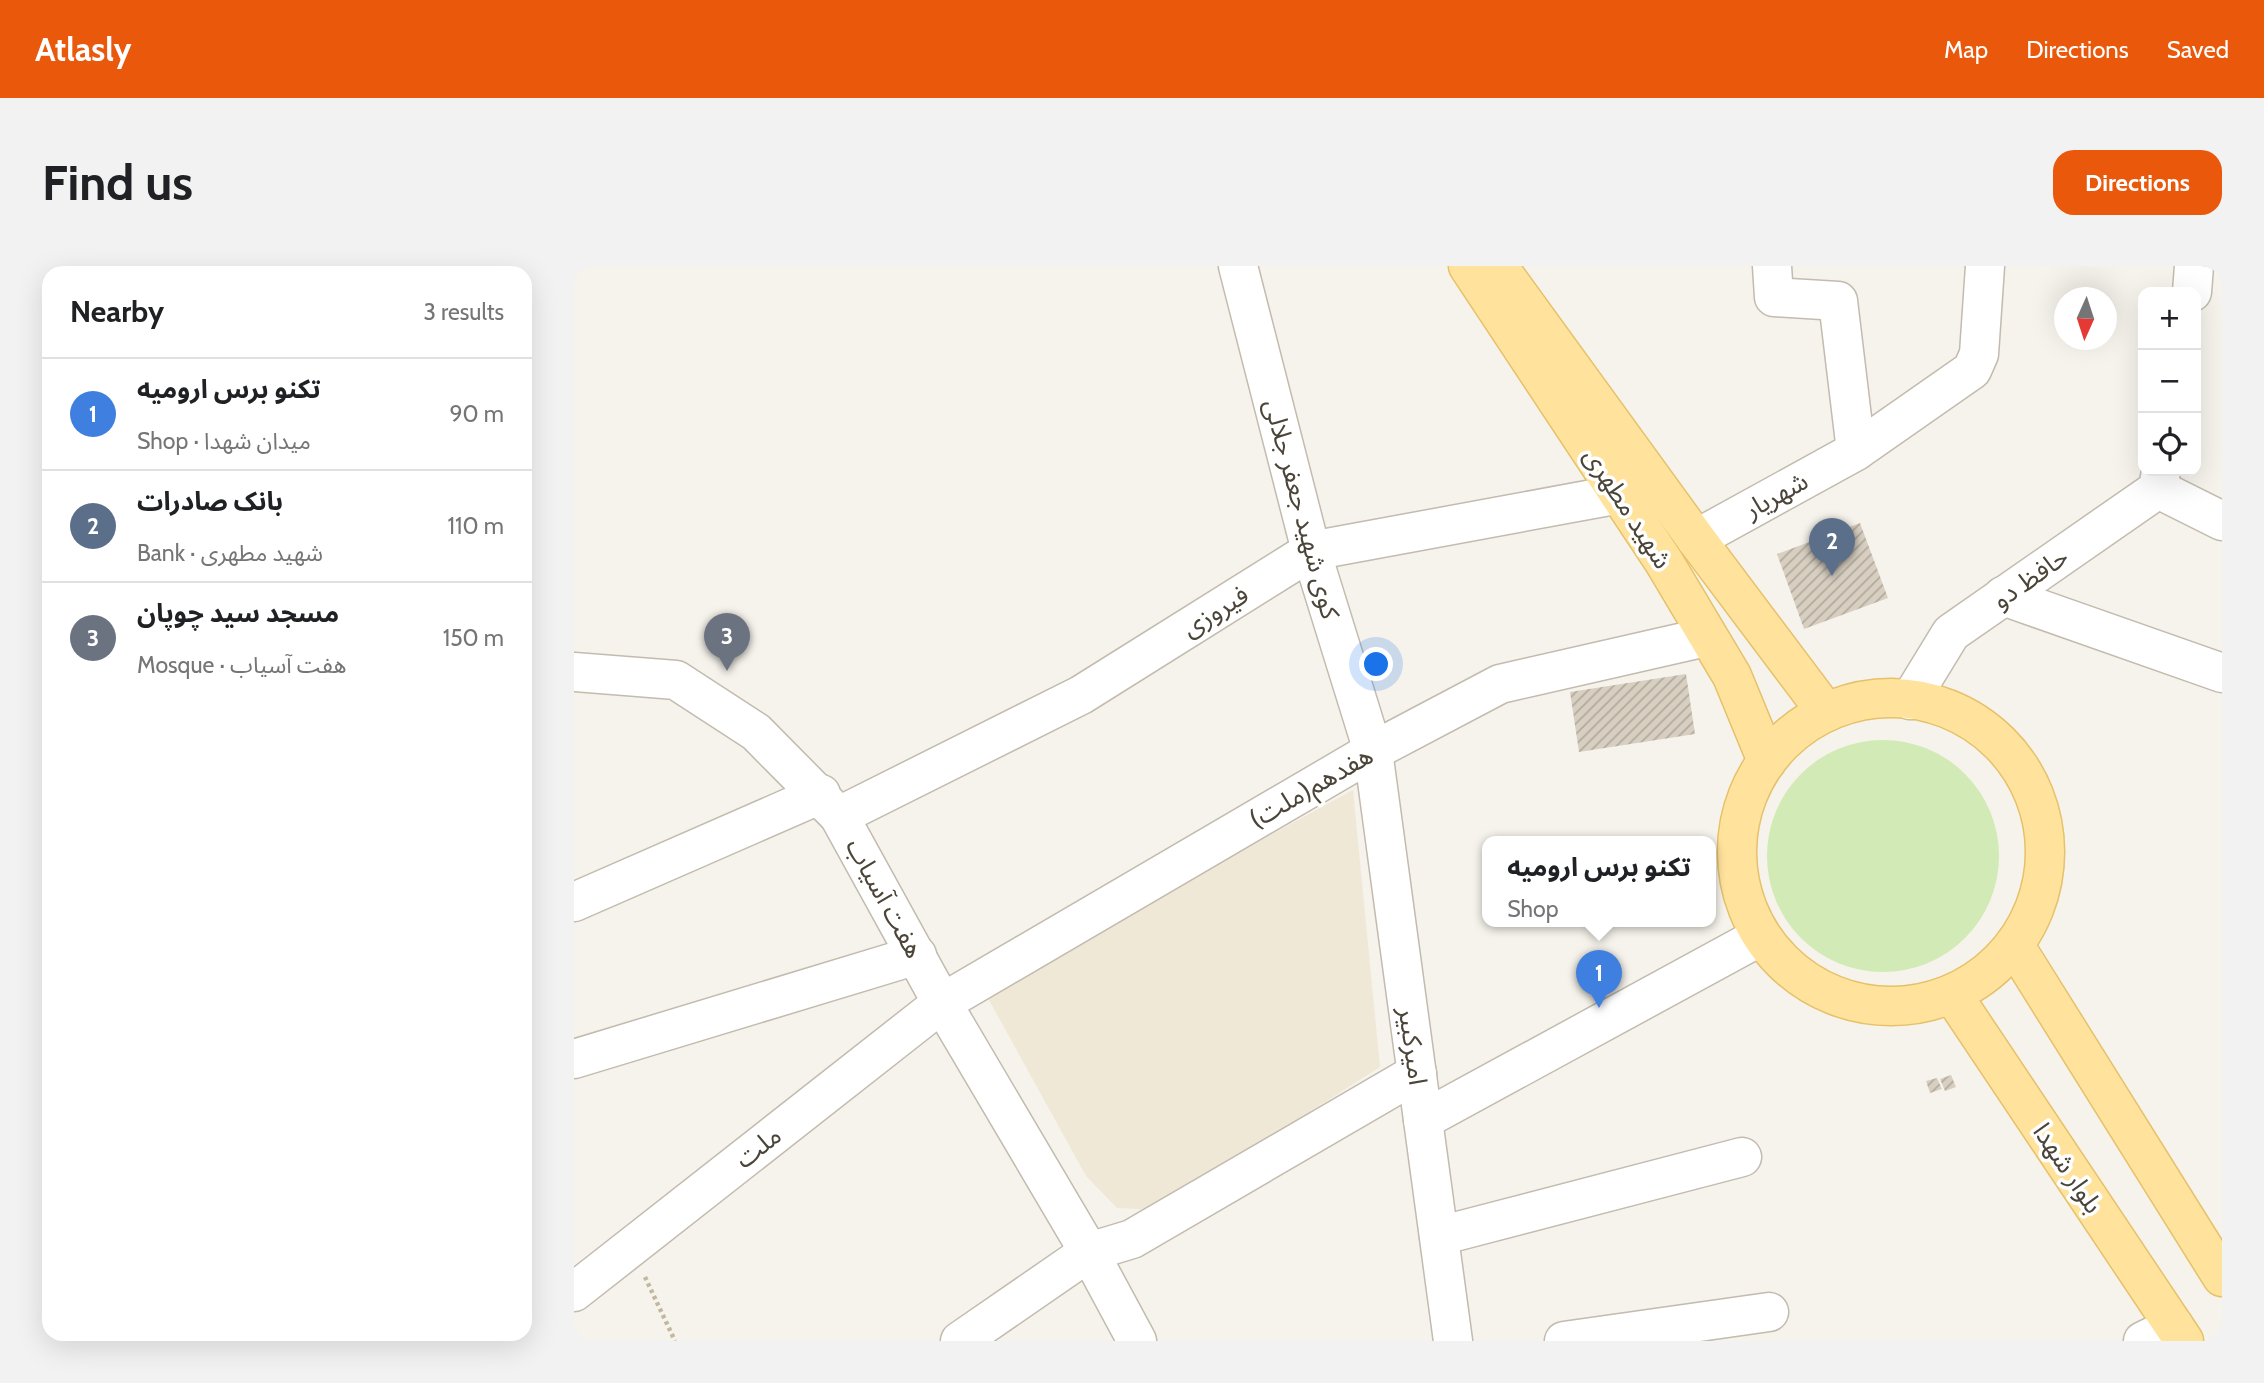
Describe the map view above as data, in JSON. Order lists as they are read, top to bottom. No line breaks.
{"streets":{"main road":["شهید مطهری","بلوار شهدا"],"street":["شهریار","کوی شهید جعفر جلالی","حافظ دو","فیروزی","هفدهم(ملت)","هفت آسیاب","امیرکبیر","ملت"]},"crossings":[["شهریار","شهید مطهری"],["شهید مطهری","فیروزی"],["شهید مطهری","هفدهم(ملت)"],["کوی شهید جعفر جلالی","فیروزی"],["کوی شهید جعفر جلالی","هفدهم(ملت)"],["کوی شهید جعفر جلالی","امیرکبیر"],["فیروزی","هفت آسیاب"],["هفدهم(ملت)","هفت آسیاب"],["هفدهم(ملت)","امیرکبیر"],["هفدهم(ملت)","ملت"],["هفت آسیاب","ملت"]],"north":"bottom","page":{"header":"Atlasly","nav":["Map","Directions","Saved"],"buttons":"Directions","title":"Find us","heading":["Nearby","3 results"],"map_buttons":["+","−"],"list":[{"mark":"1","name":"تکنو برس ارومیه","note":"Shop · میدان شهدا","value":"90 m"},{"mark":"2","name":"بانک صادرات","note":"Bank · شهید مطهری","value":"110 m"},{"mark":"3","name":"مسجد سید چوپان","note":"Mosque · هفت آسیاب","value":"150 m"}],"pins":["2","3","1"],"popup":["تکنو برس ارومیه","Shop"]}}
